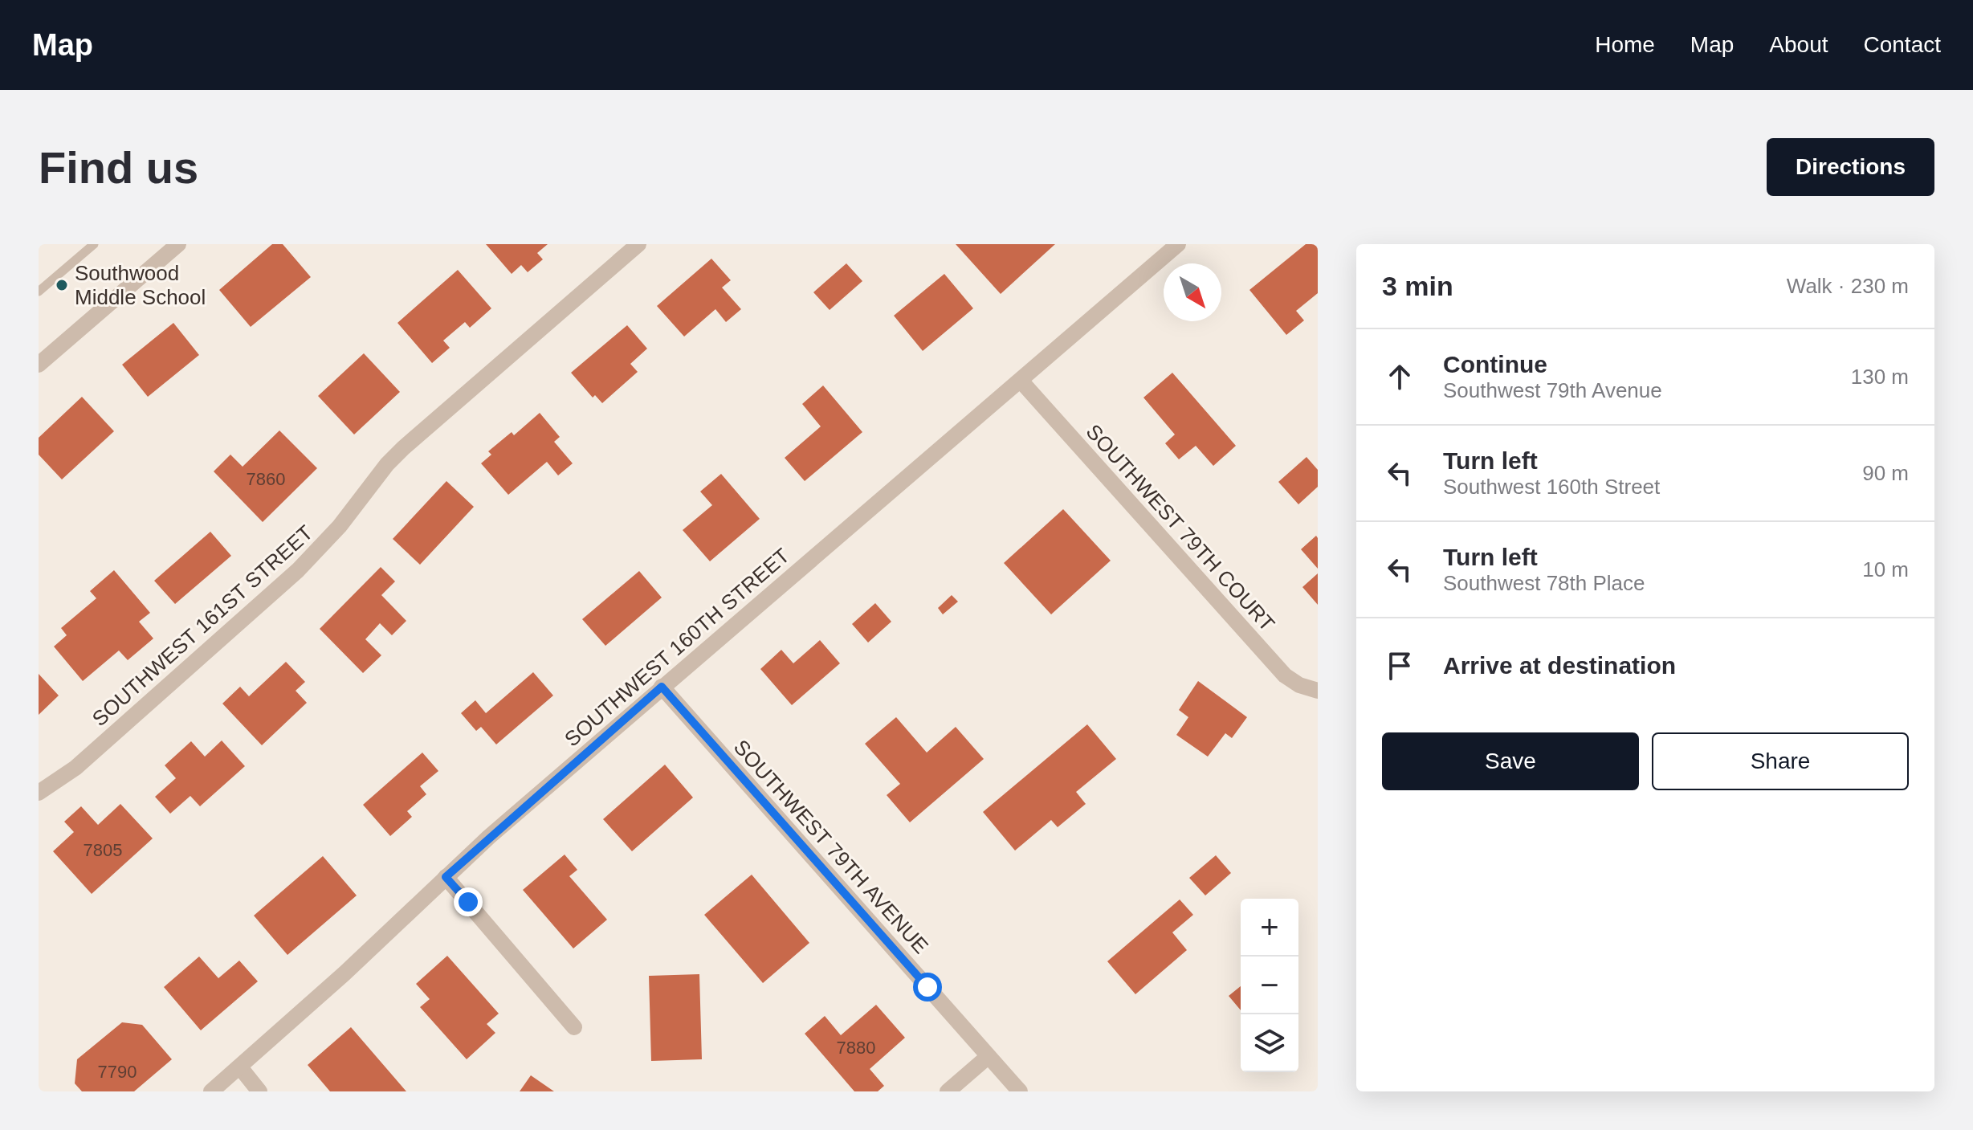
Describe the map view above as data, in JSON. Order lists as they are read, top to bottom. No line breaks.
{"streets":{"street":["SOUTHWEST 79TH COURT","SOUTHWEST 161ST STREET","SOUTHWEST 160TH STREET","SOUTHWEST 79TH AVENUE"]},"crossings":[["SOUTHWEST 79TH COURT","SOUTHWEST 160TH STREET"],["SOUTHWEST 160TH STREET","SOUTHWEST 79TH AVENUE"]],"places":["Southwood Middle School"],"house_numbers":["7860","7805","7880","7790"],"north":"bottom right","page":{"header":"Map","nav":["Home","Map","About","Contact"],"buttons":["Directions",["Save","Share"]],"title":"Find us","heading":["3 min","Walk · 230 m"],"list":[["Continue","Southwest 79th Avenue","130 m"],["Turn left","Southwest 160th Street","90 m"],["Turn left","Southwest 78th Place","10 m"],"Arrive at destination"],"map_buttons":["+","−"]}}
